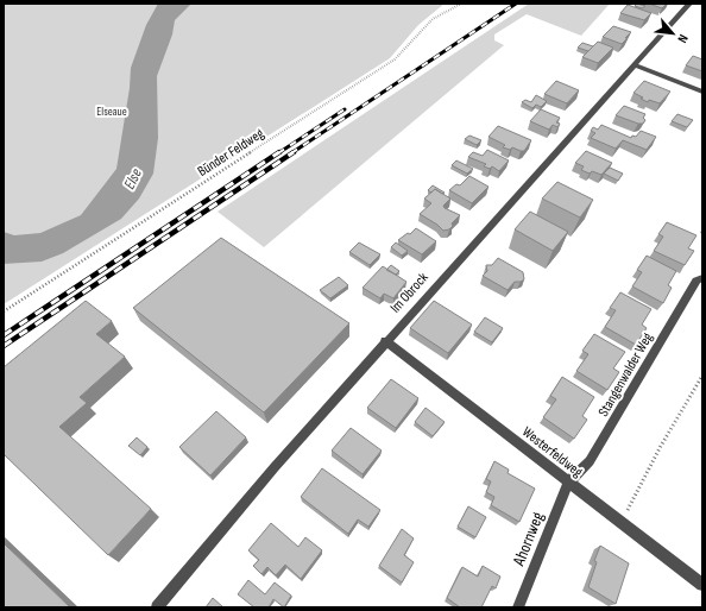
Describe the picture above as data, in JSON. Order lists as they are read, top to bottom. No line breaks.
{"streets":{"street":["Im Obrock","Stangenwalder Weg","Westerfeldweg","Ahornweg"],"path":["Bünder Feldweg"]},"crossings":[["Im Obrock","Westerfeldweg"],["Stangenwalder Weg","Westerfeldweg"],["Stangenwalder Weg","Ahornweg"],["Westerfeldweg","Ahornweg"]],"water":["Else"],"parks":["Elseaue"],"north":"bottom right"}
